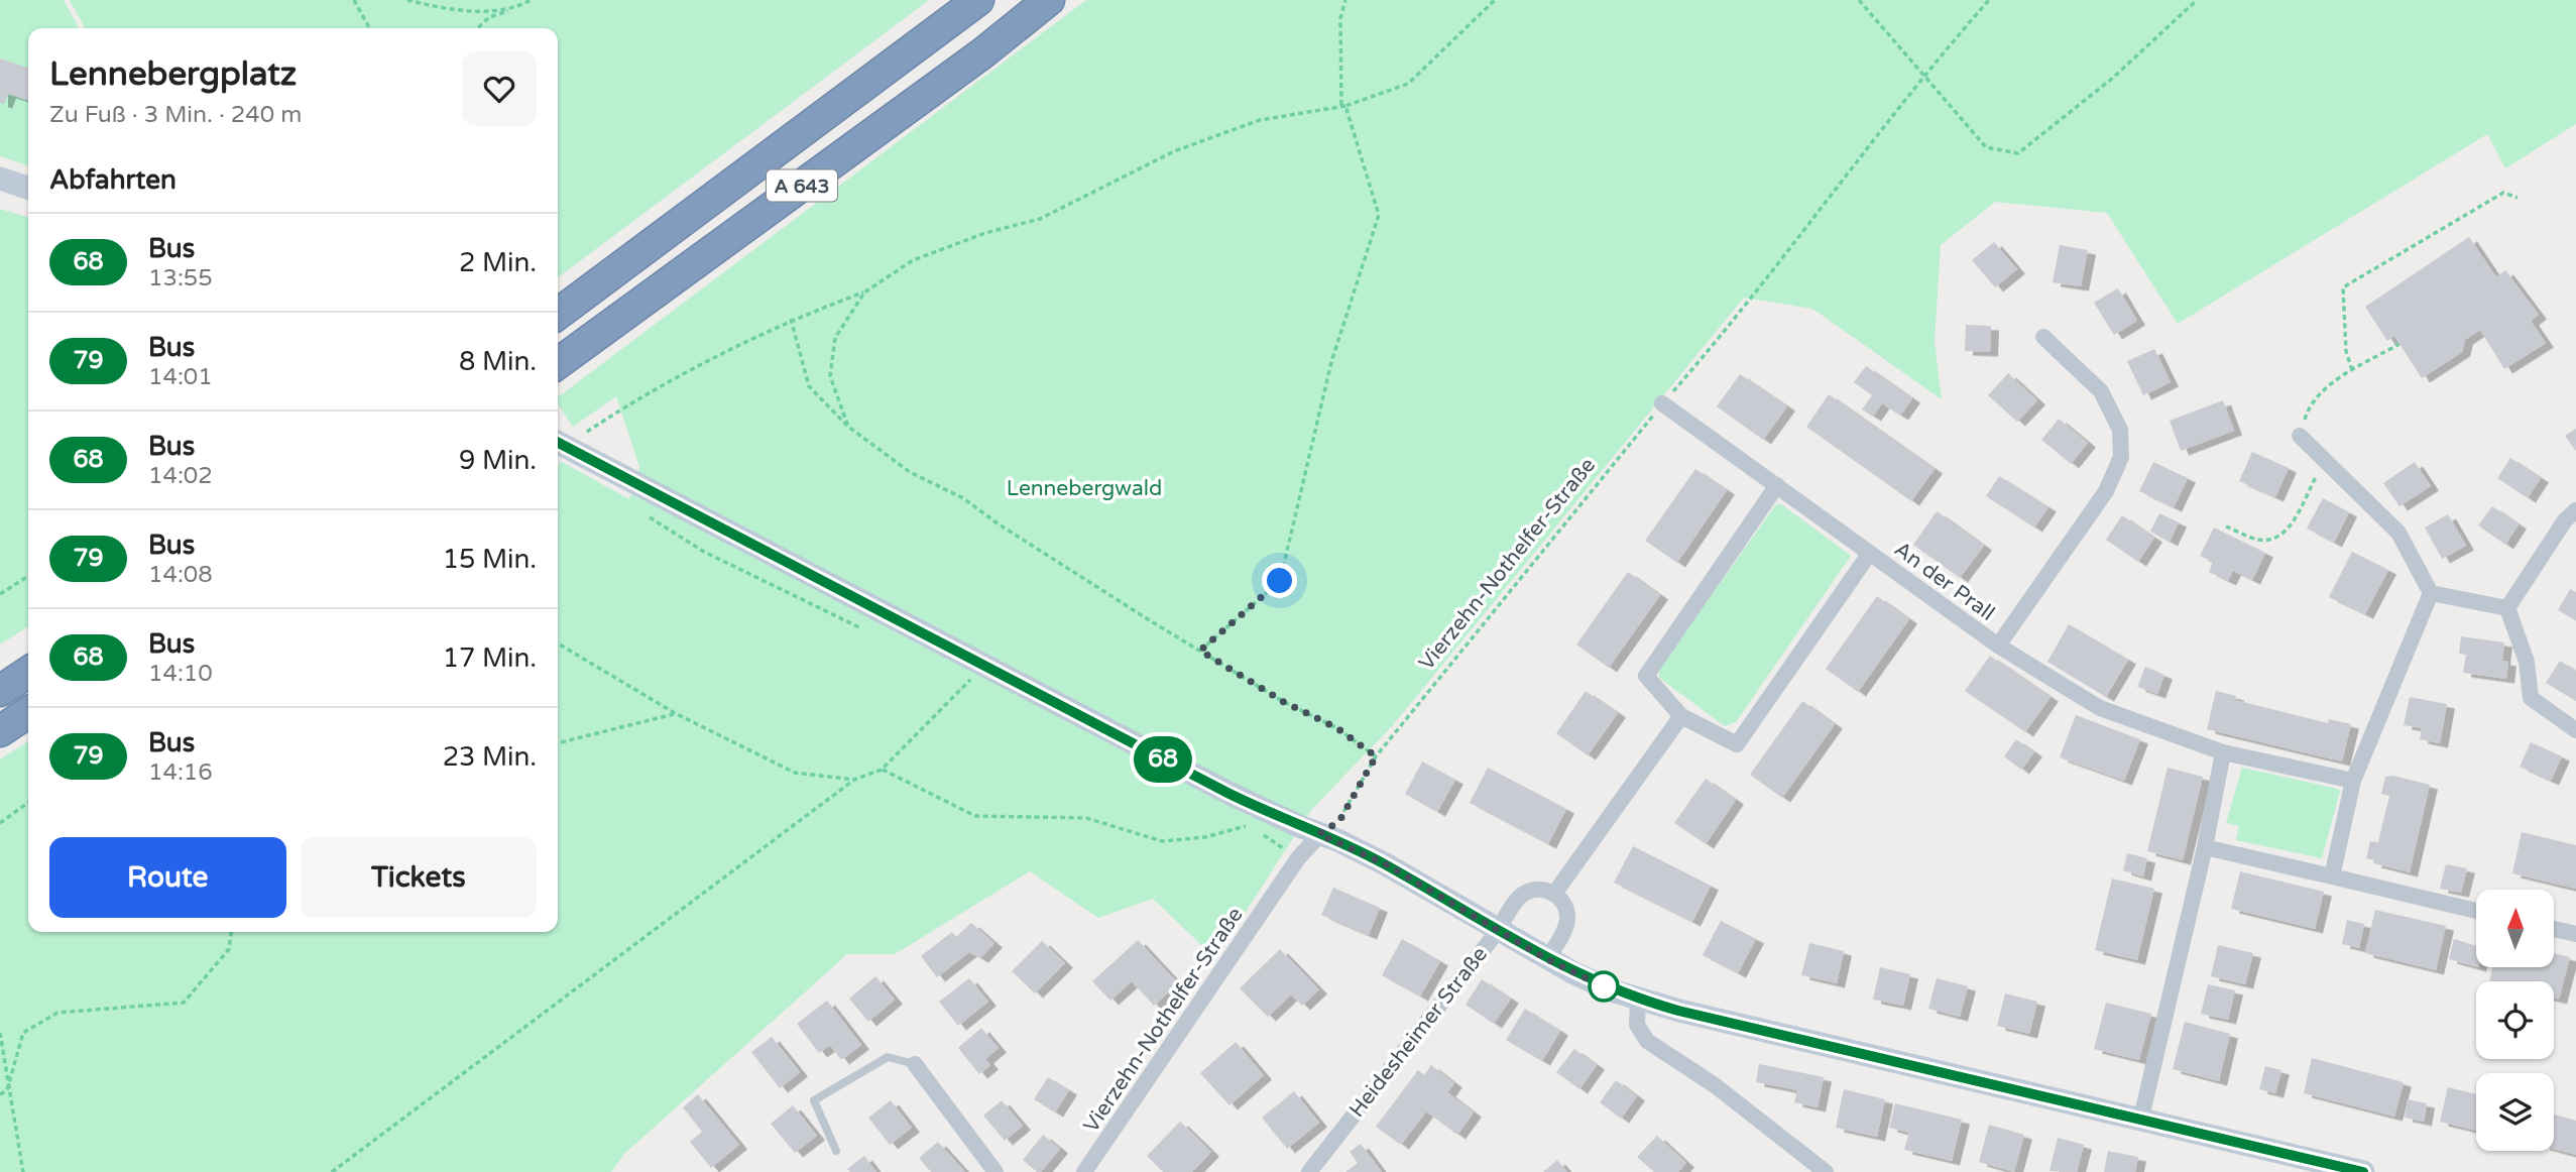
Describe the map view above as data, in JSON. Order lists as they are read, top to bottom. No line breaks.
{"streets":{"highway":["A 643"],"main road":["Heidesheimer Straße"],"street":["Vierzehn-Nothelfer-Straße","An der Prall"]},"crossings":[["Vierzehn-Nothelfer-Straße","An der Prall"],["Vierzehn-Nothelfer-Straße","Heidesheimer Straße"]],"parks":["Lennebergwald"],"lines":["bus line 68"],"north":"top","page":{"on_map":"68","heading":[["Lennebergplatz","Zu Fuß · 3 Min. · 240 m"],"Abfahrten"],"list":[{"mark":"68","name":"Bus","note":"13:55","value":"2 Min."},{"mark":"79","name":"Bus","note":"14:01","value":"8 Min."},{"mark":"68","name":"Bus","note":"14:02","value":"9 Min."},{"mark":"79","name":"Bus","note":"14:08","value":"15 Min."},{"mark":"68","name":"Bus","note":"14:10","value":"17 Min."},{"mark":"79","name":"Bus","note":"14:16","value":"23 Min."}],"buttons":["Route","Tickets"]}}
